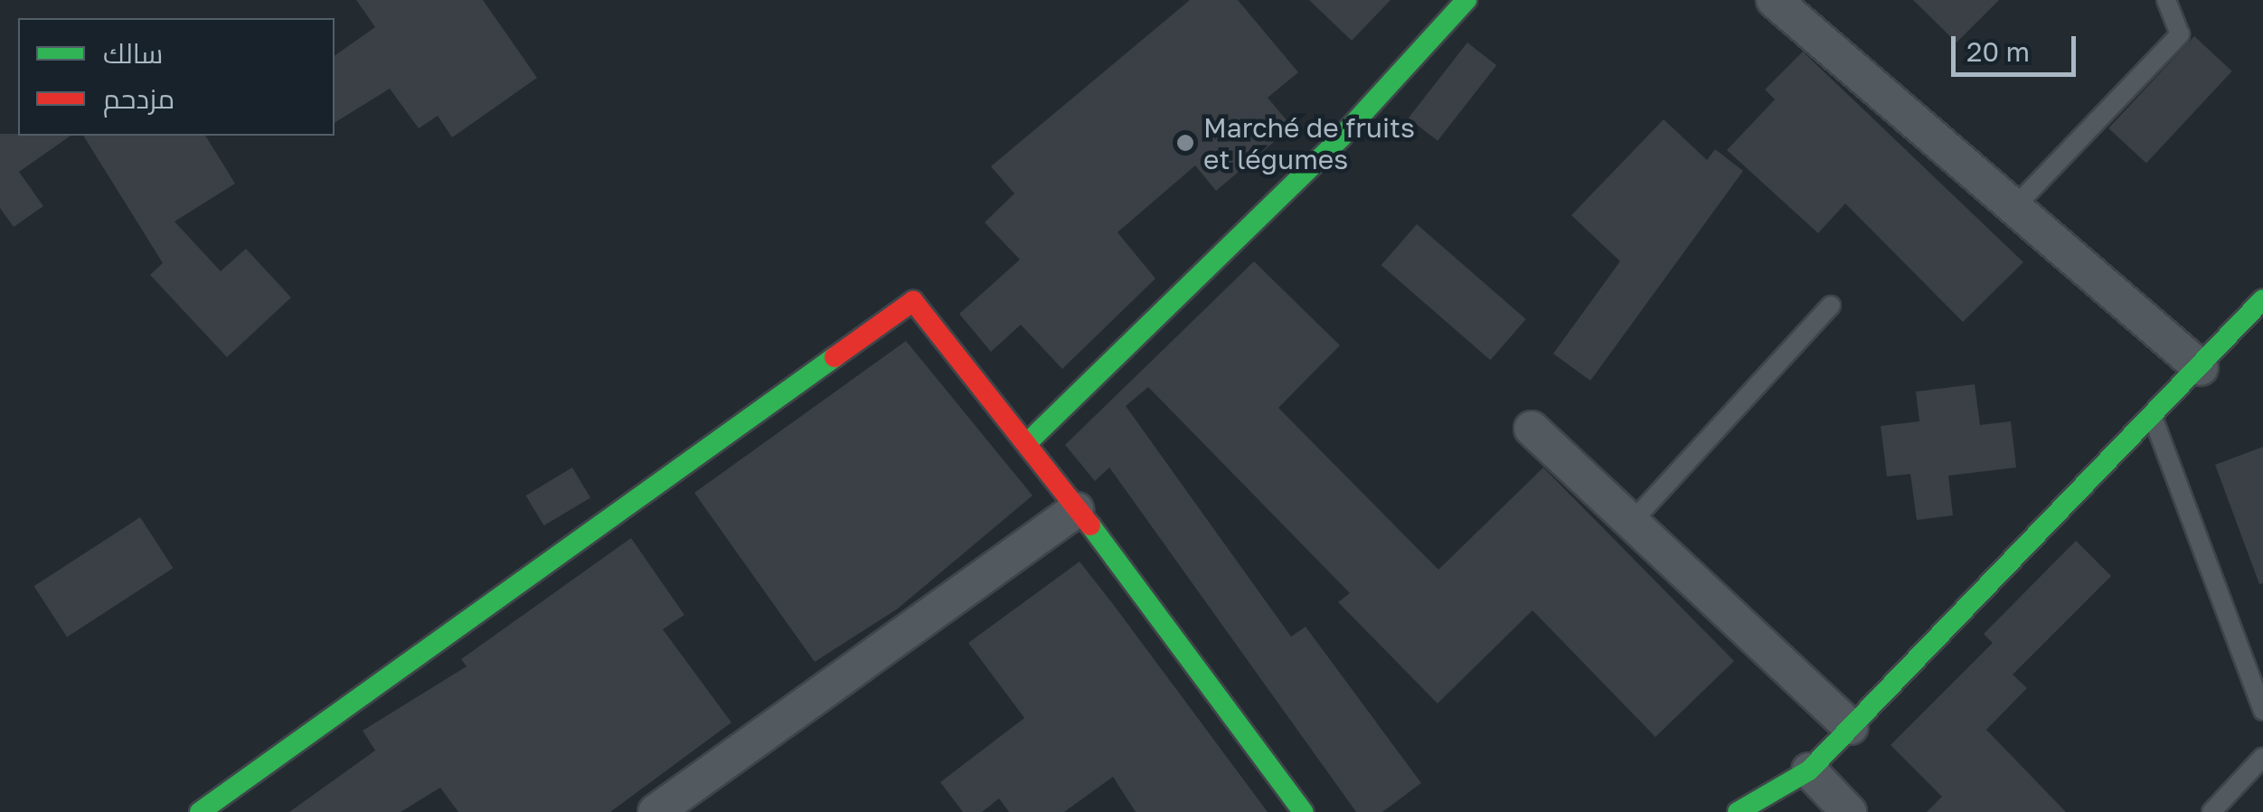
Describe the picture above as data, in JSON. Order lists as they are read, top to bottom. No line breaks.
{"places":["Marché de fruits et légumes"],"legend":["سالك","مزدحم"],"scale_bar":"20 m"}
